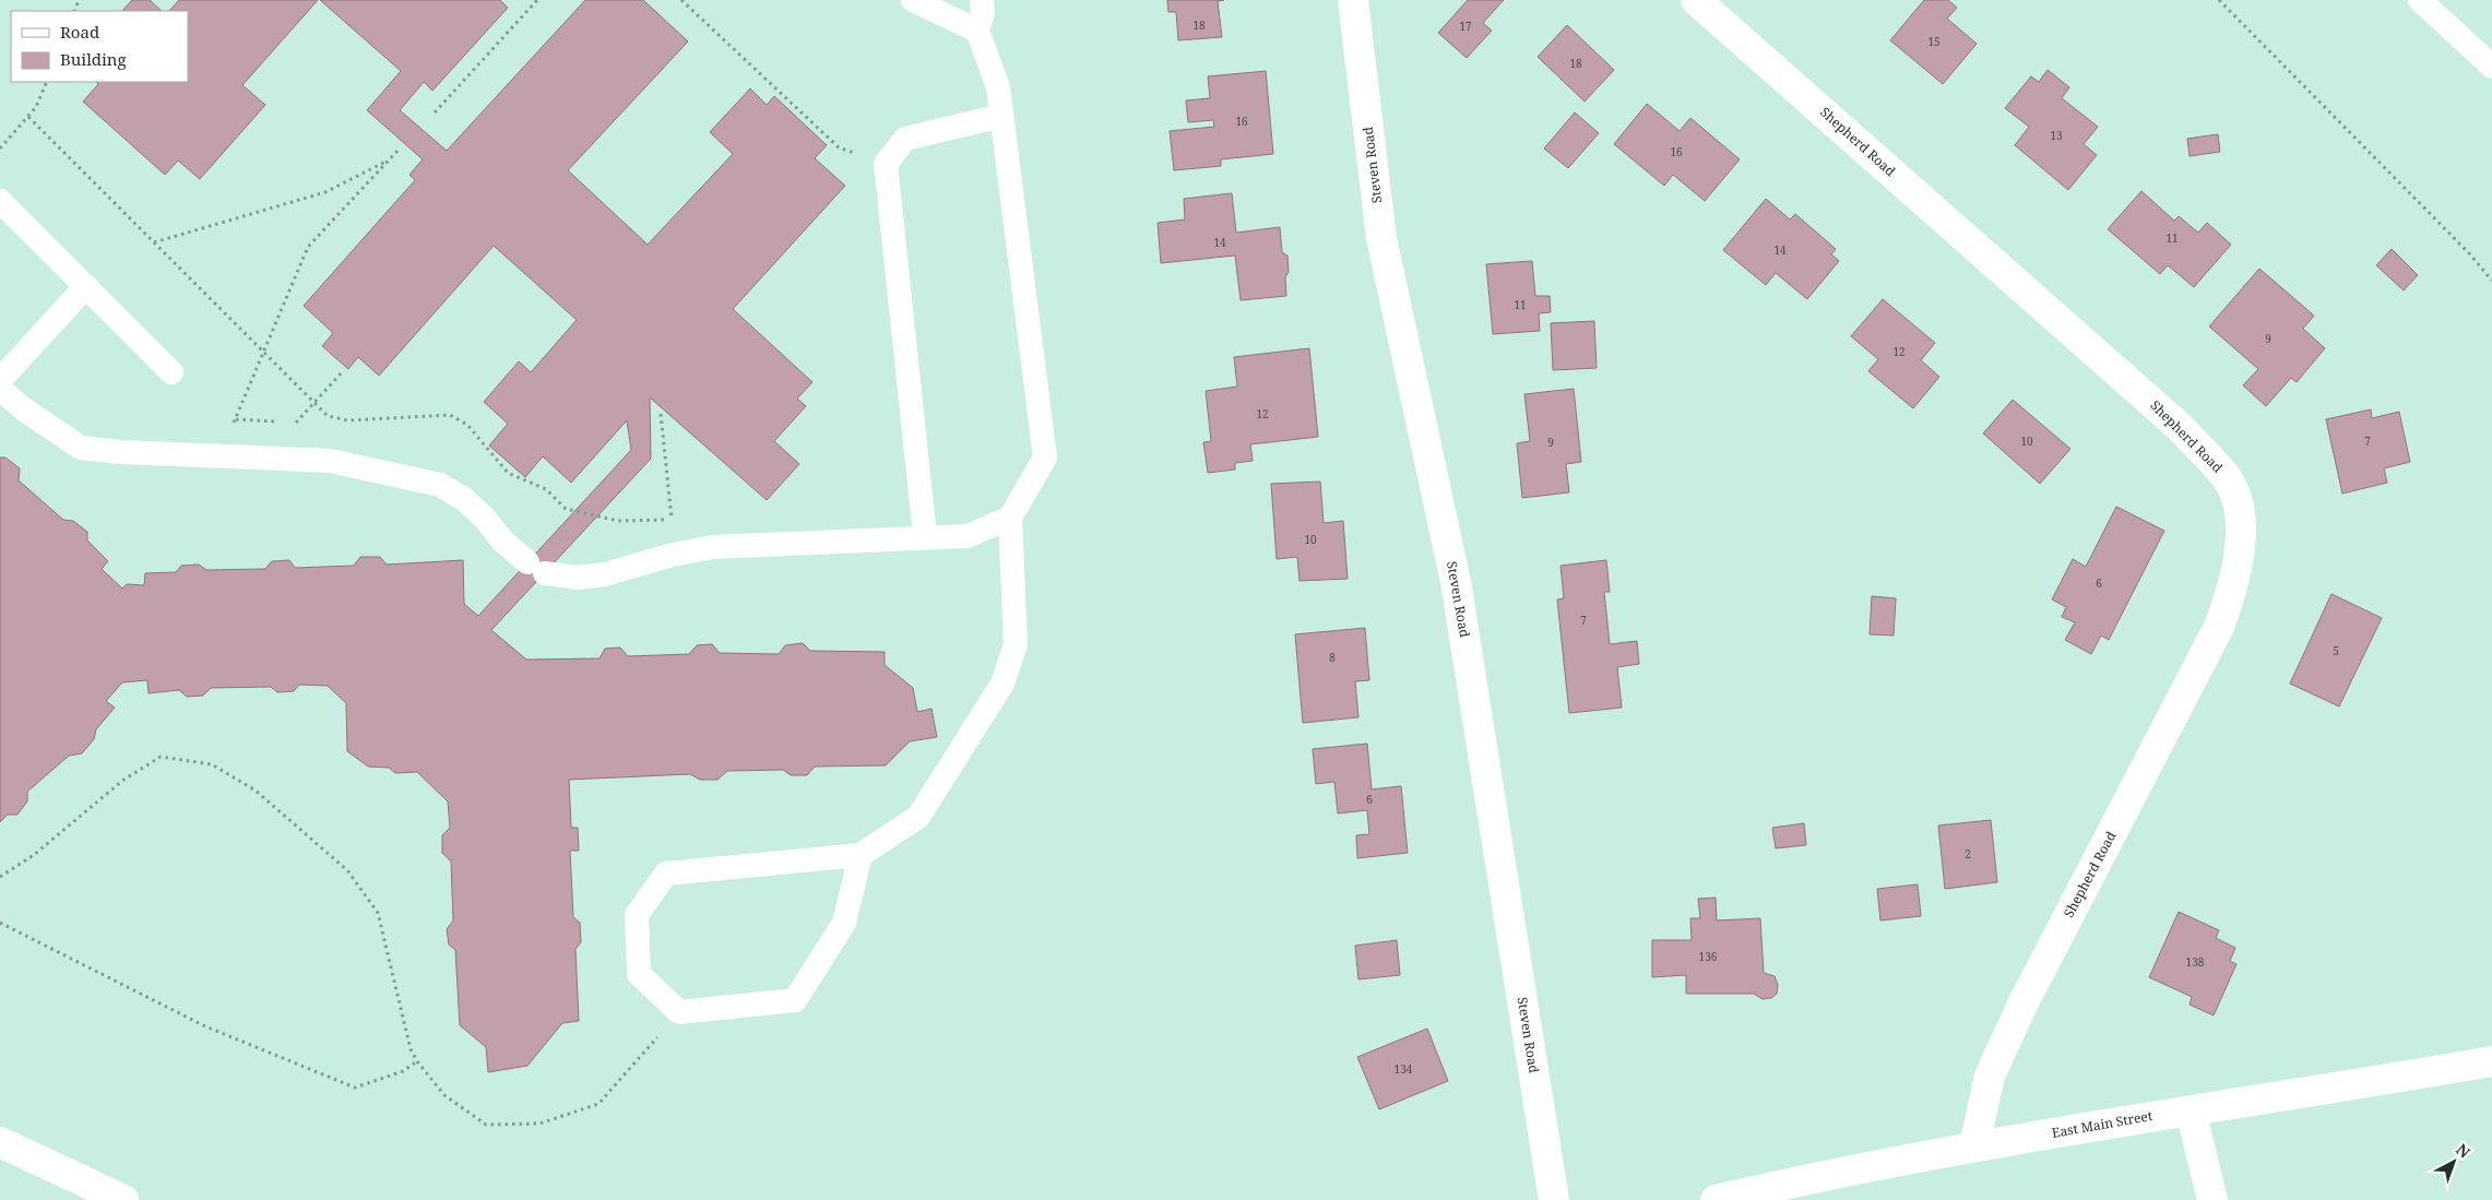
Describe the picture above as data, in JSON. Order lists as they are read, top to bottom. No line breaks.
{"streets":{"street":["Shepherd Road","Steven Road","East Main Street"]},"crossings":[["Shepherd Road","East Main Street"]],"house_numbers":["18","17","15","18","16","13","16","11","14","14","11","9","12","12","10","7","9","10","6","7","5","8","6","2","136","138","134"],"legend":["Road","Building"],"north":"top right"}
